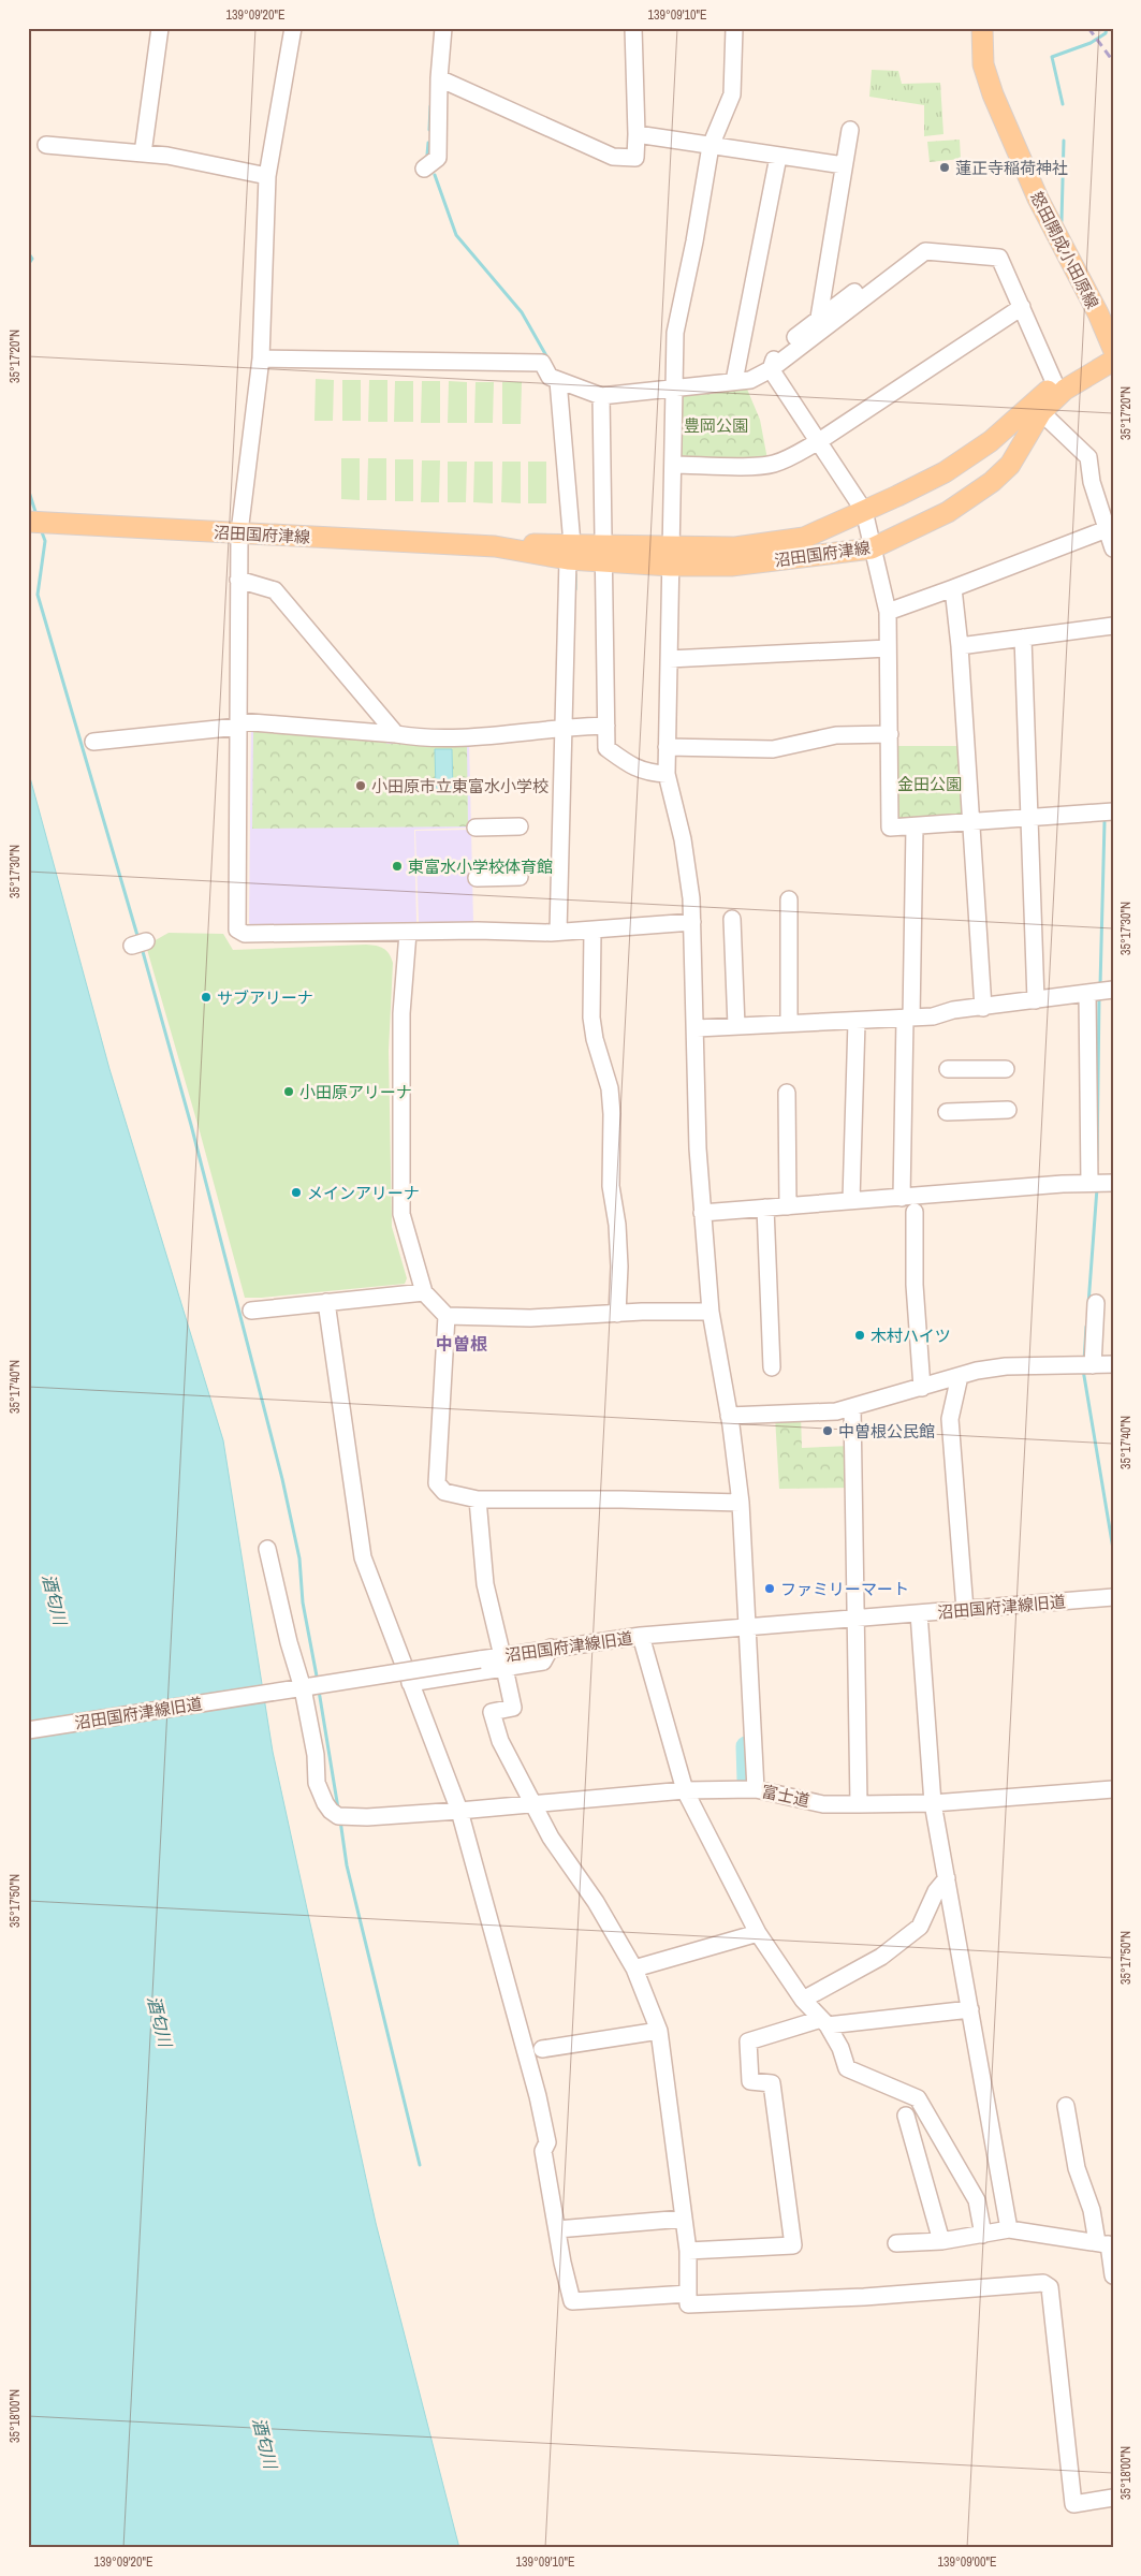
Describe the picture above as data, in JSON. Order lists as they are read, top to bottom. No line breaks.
{"streets":{"main road":["怒田開成小田原線","沼田国府津線"],"street":["沼田国府津線旧道","富士道"]},"crossings":[["沼田国府津線旧道","富士道"]],"districts":["中曽根"],"water":["酒匂川"],"parks":["豊岡公園","金田公園"],"places":["蓮正寺稲荷神社","小田原市立東富水小学校","東富水小学校体育館","サブアリーナ","小田原アリーナ","メインアリーナ","木村ハイツ","中曽根公民館","ファミリーマート"],"coordinates":["139°09'20\"E","139°09'10\"E","35°17'20\"N","35°17'30\"N","35°17'40\"N","35°17'50\"N","35°18'00\"N","139°09'00\"E"]}
